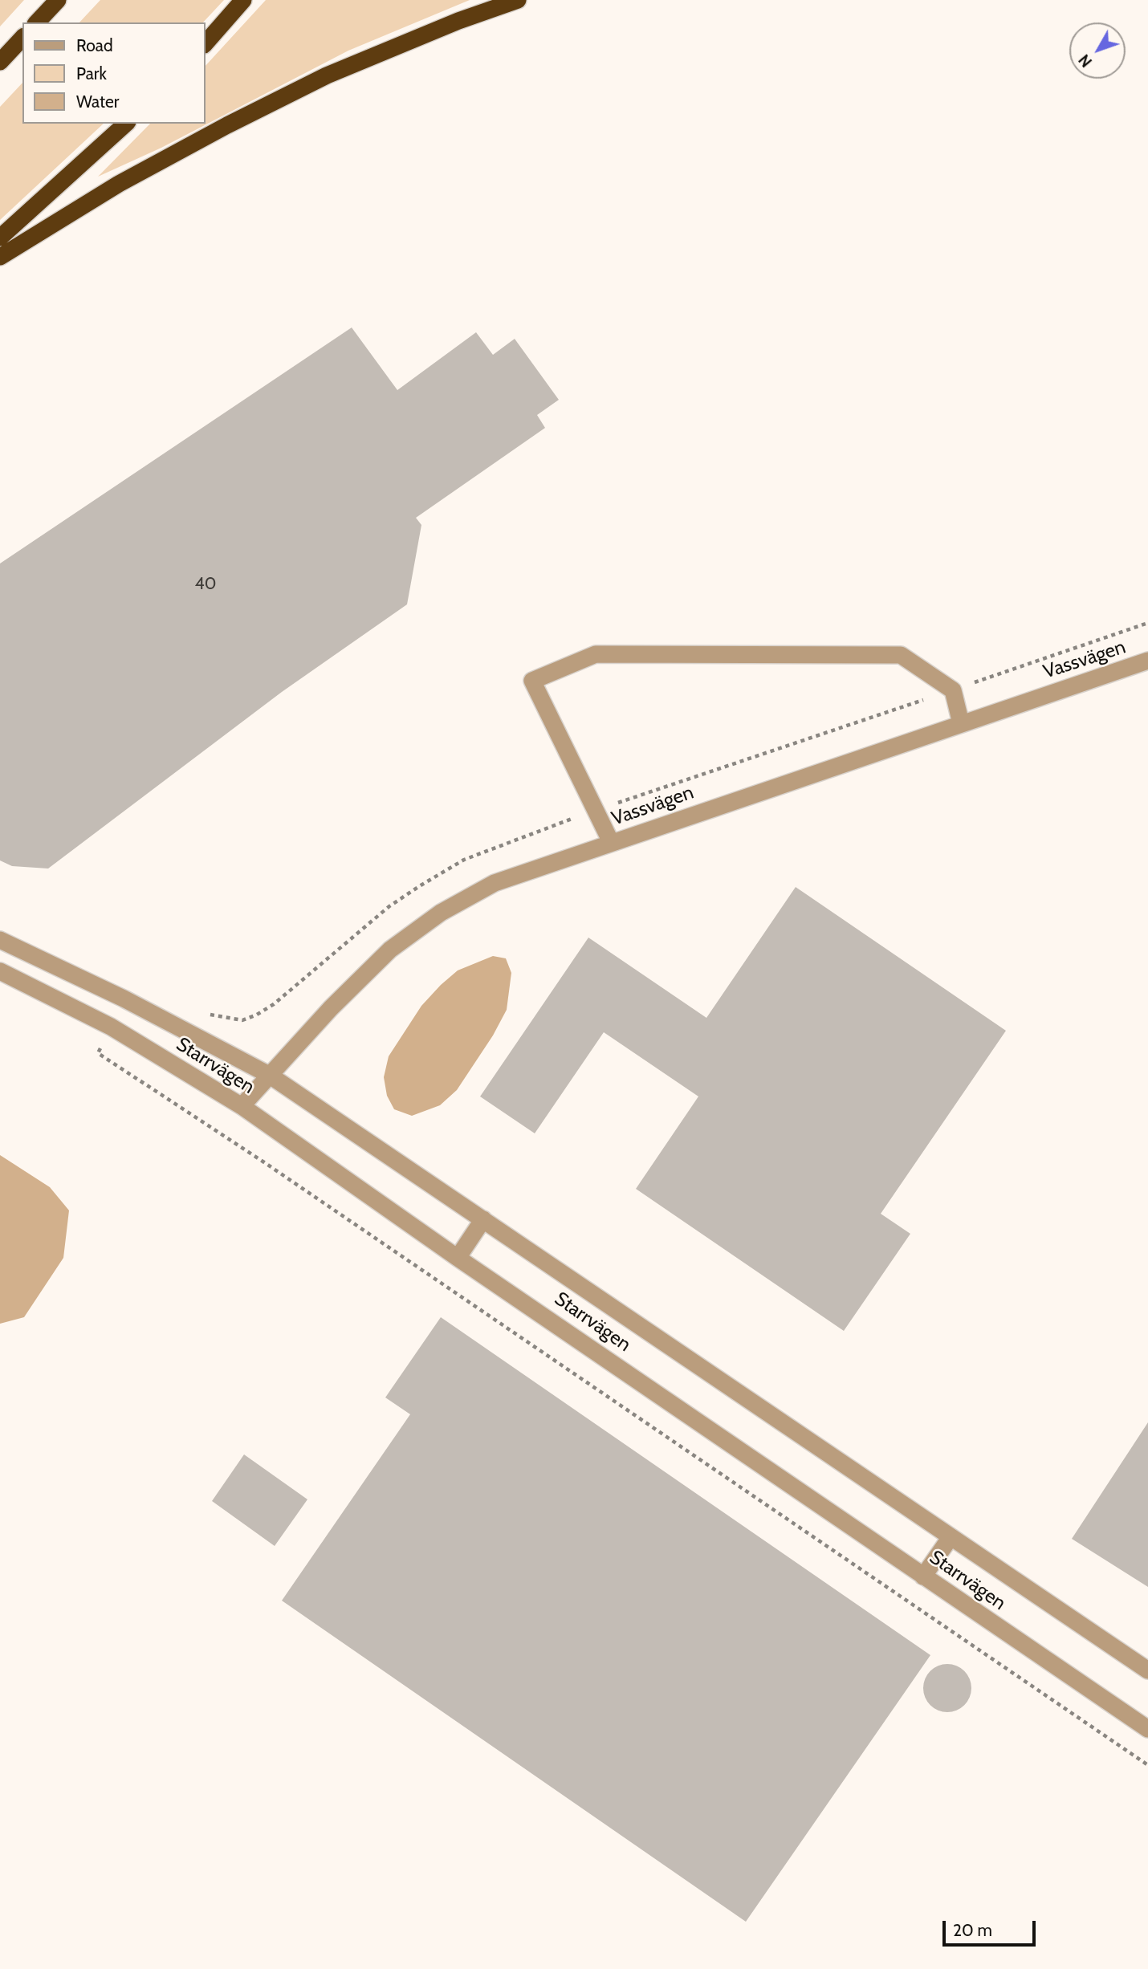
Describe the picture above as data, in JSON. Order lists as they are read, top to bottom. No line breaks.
{"streets":{"street":["Vassvägen","Starrvägen"]},"crossings":[["Vassvägen","Starrvägen"]],"house_numbers":["40"],"legend":["Road","Park","Water"],"scale_bar":"20 m","north":"bottom left"}
